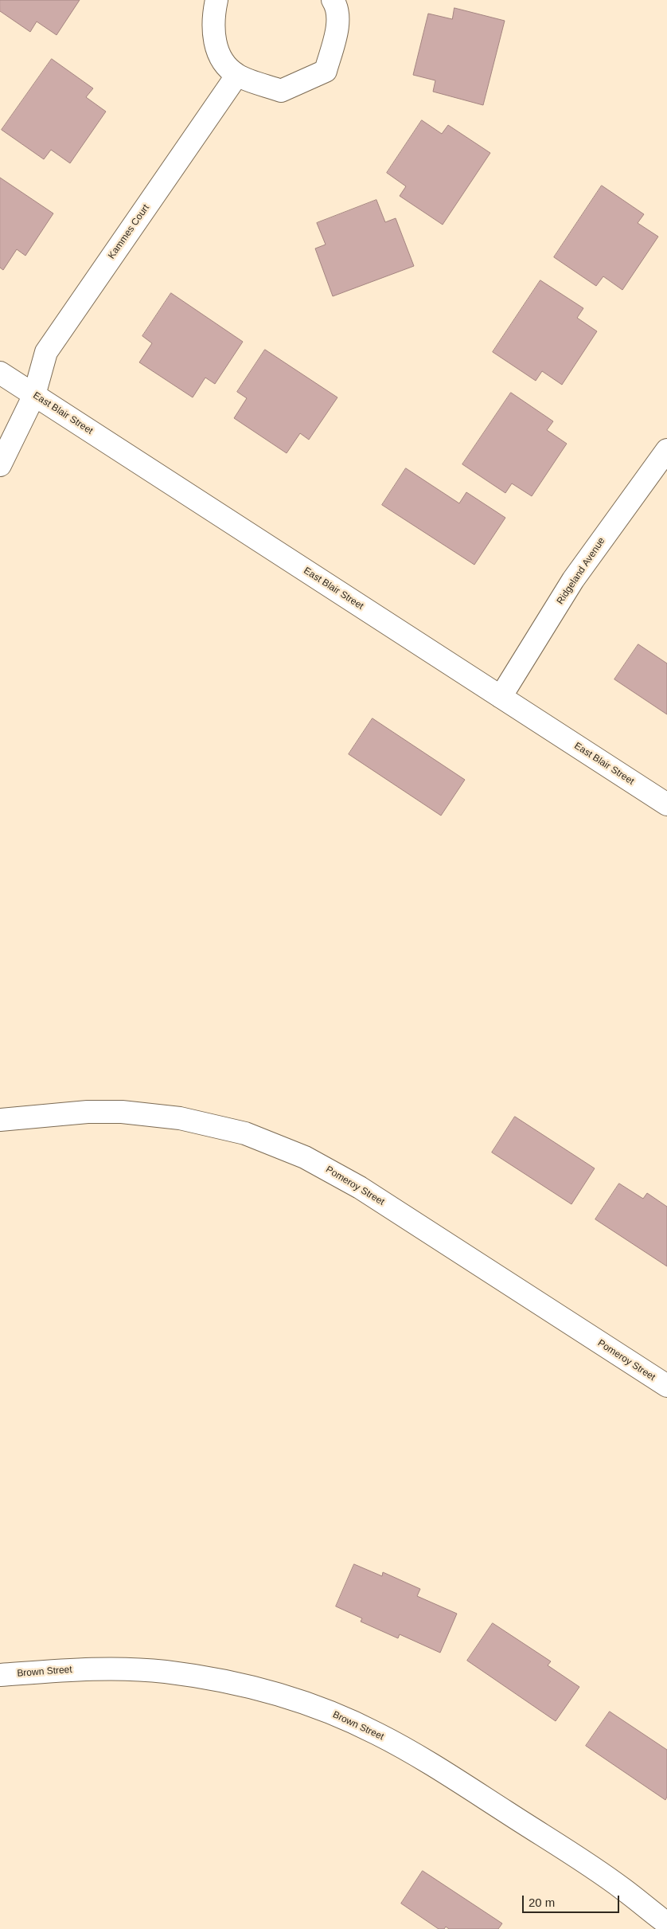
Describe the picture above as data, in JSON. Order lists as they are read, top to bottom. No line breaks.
{"streets":{"street":["Kammes Court","East Blair Street","Ridgeland Avenue","Pomeroy Street","Brown Street"]},"crossings":[["Kammes Court","East Blair Street"],["East Blair Street","Ridgeland Avenue"]],"scale_bar":"20 m"}
